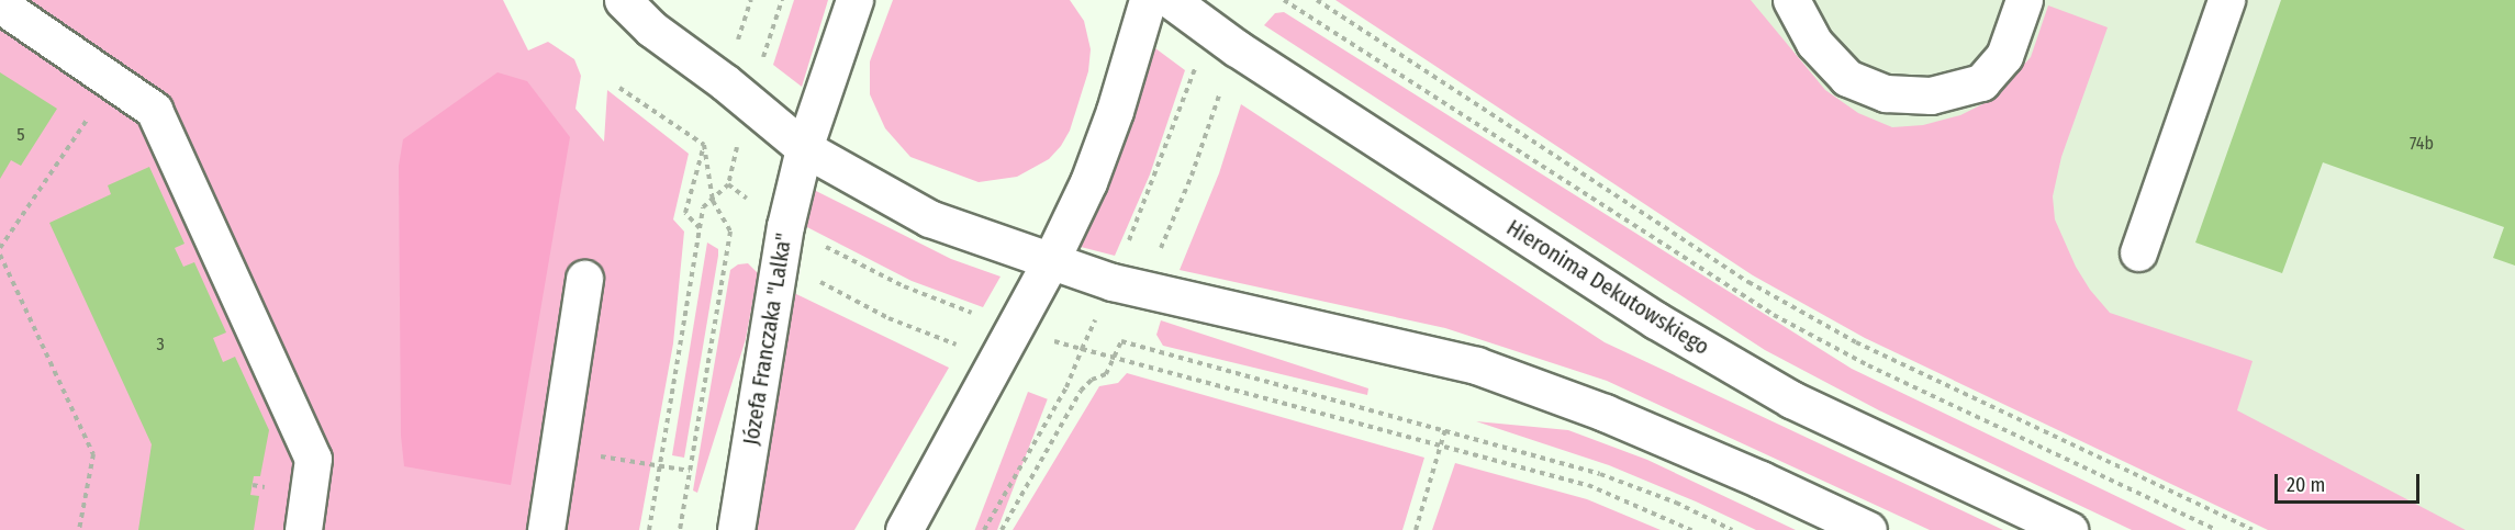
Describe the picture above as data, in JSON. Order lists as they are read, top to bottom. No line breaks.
{"streets":{"street":["Hieronima Dekutowskiego","Józefa Franczaka \"Lalka\""]},"house_numbers":["5","74b","3"],"scale_bar":"20 m"}
